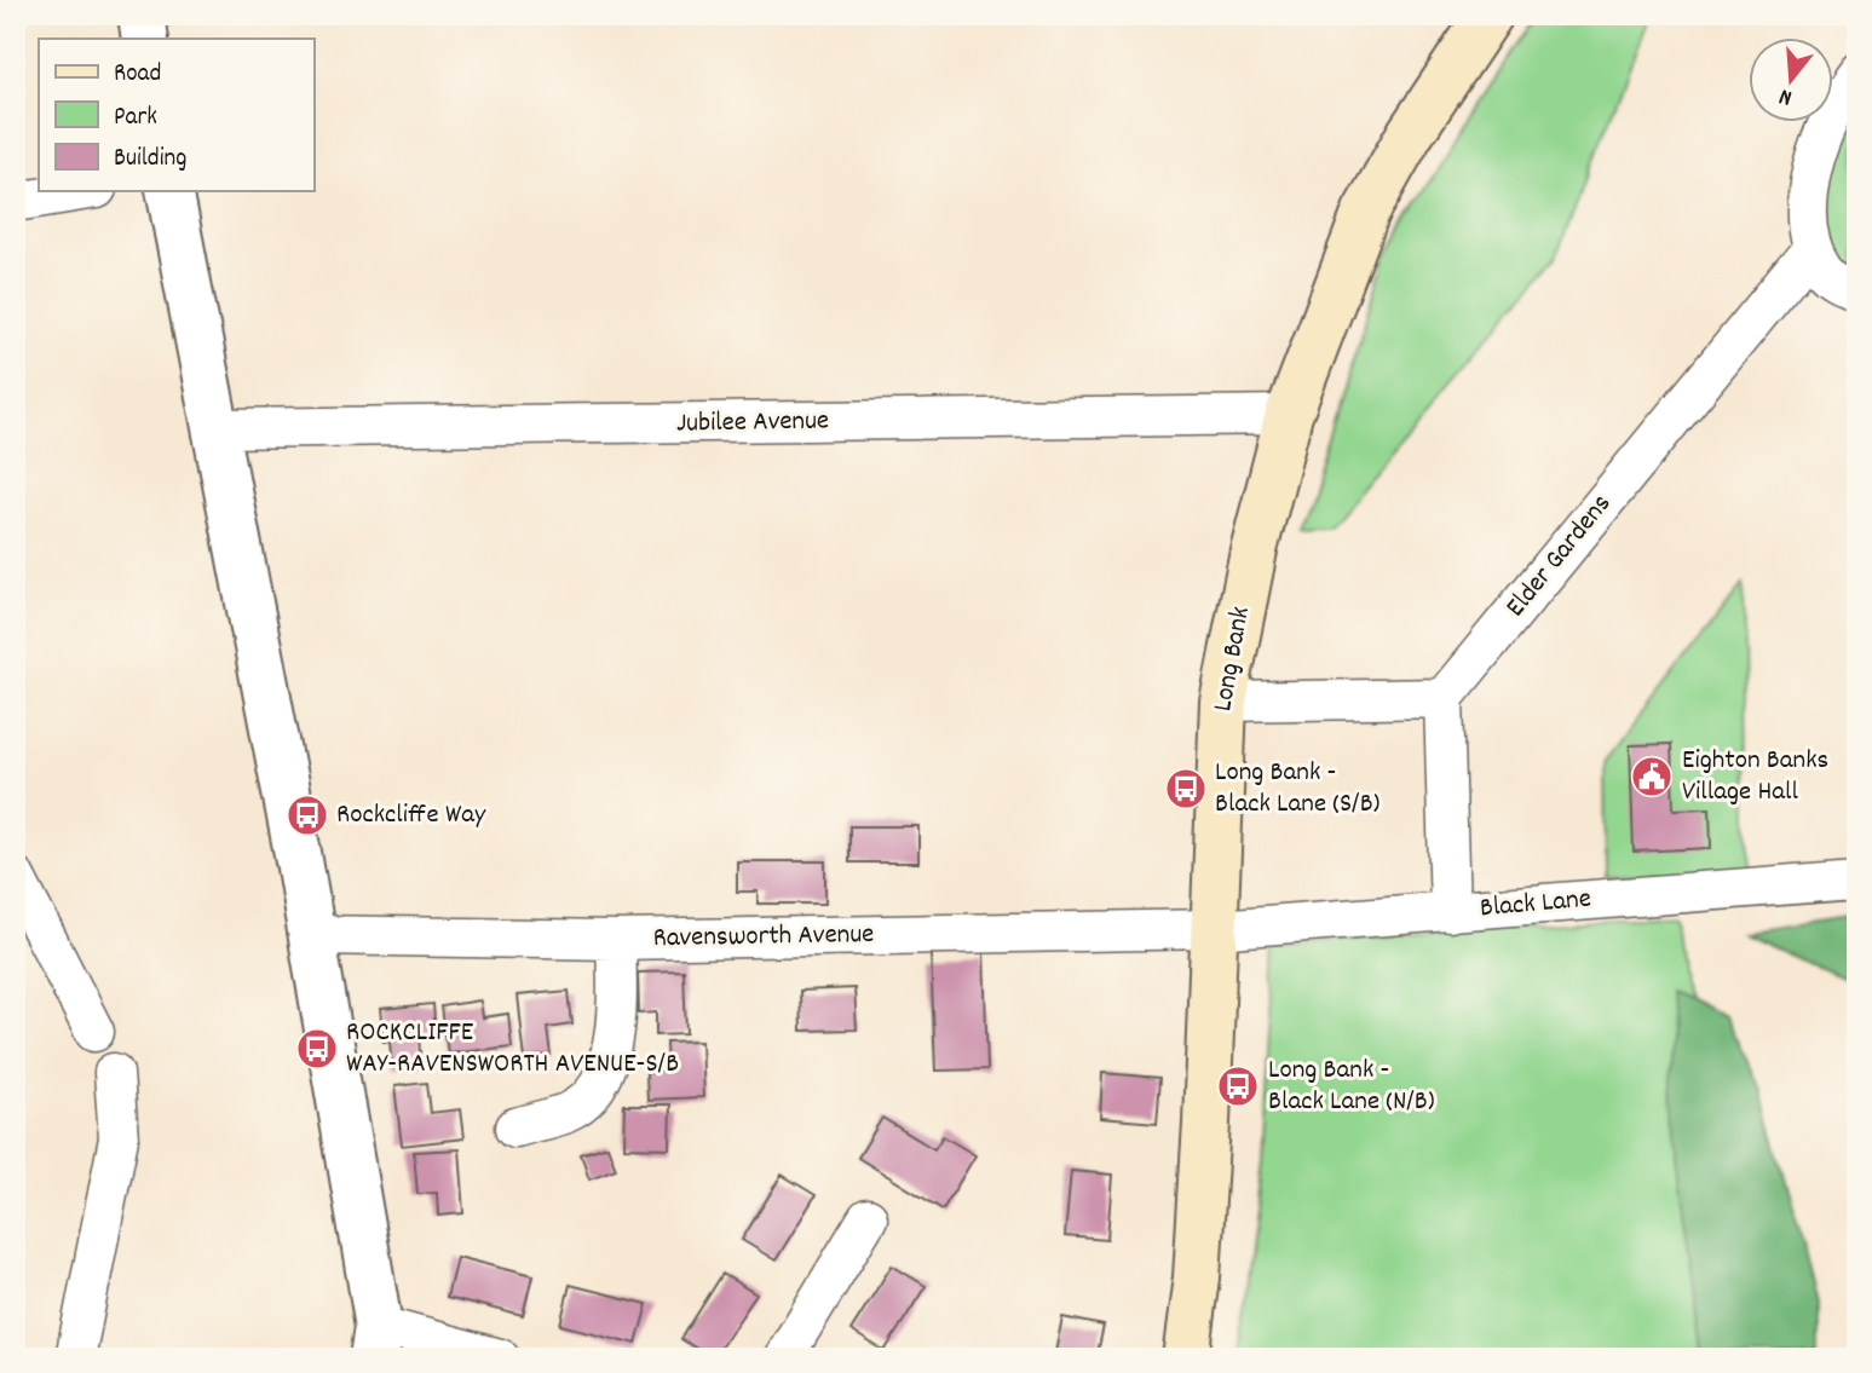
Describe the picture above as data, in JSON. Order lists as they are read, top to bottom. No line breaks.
{"streets":{"main road":["Long Bank"],"street":["Jubilee Avenue","Elder Gardens","Black Lane","Ravensworth Avenue"]},"crossings":[["Jubilee Avenue","Long Bank"],["Long Bank","Black Lane"],["Long Bank","Ravensworth Avenue"],["Black Lane","Ravensworth Avenue"]],"places":{"public building":["Eighton Banks Village Hall"],"bus stop":["Long Bank - Black Lane (S/B)","Rockcliffe Way","ROCKCLIFFE WAY-RAVENSWORTH AVENUE-S/B","Long Bank - Black Lane (N/B)"]},"legend":["Road","Park","Building"],"north":"bottom"}
